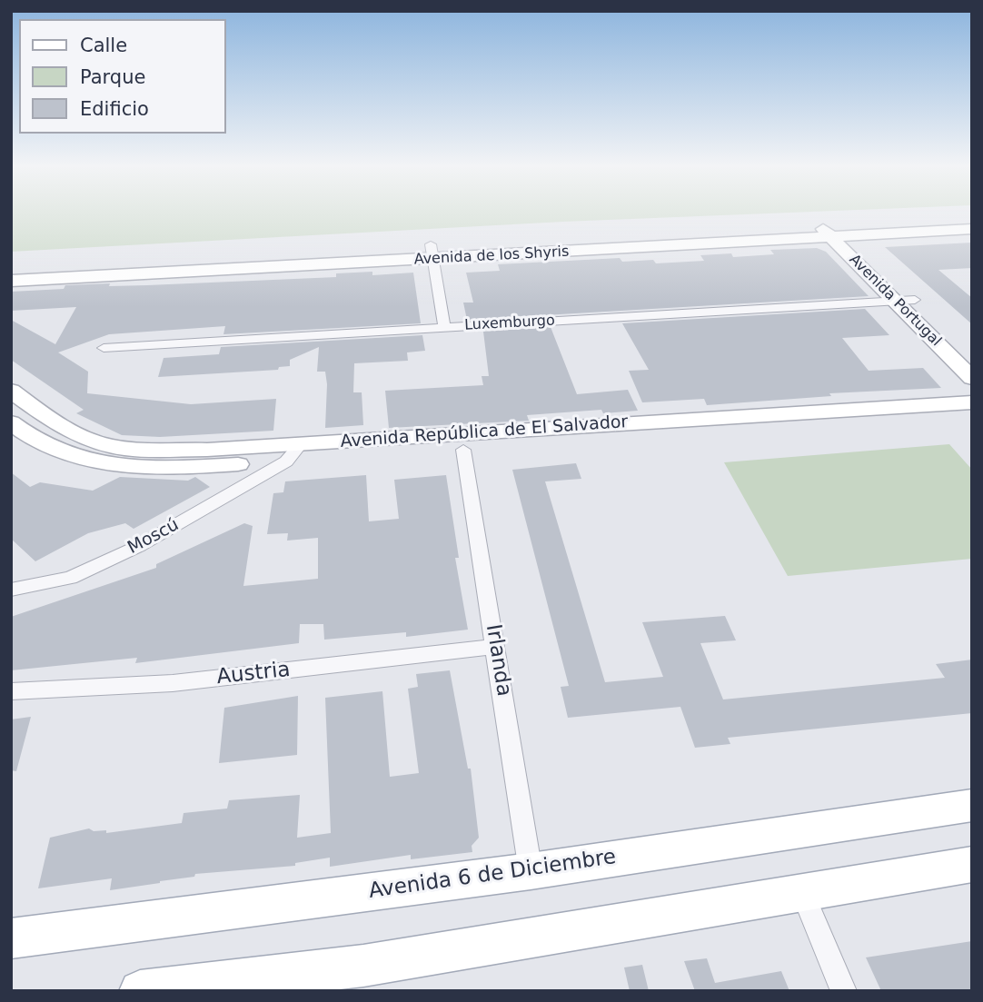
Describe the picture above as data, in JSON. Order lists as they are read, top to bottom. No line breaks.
{"streets":{"main road":["Avenida de los Shyris","Avenida Portugal","Avenida República de El Salvador","Avenida 6 de Diciembre"],"street":["Luxemburgo","Moscú","Irlanda","Austria"]},"crossings":[["Avenida de los Shyris","Avenida Portugal"],["Avenida Portugal","Luxemburgo"],["Avenida República de El Salvador","Moscú"],["Avenida República de El Salvador","Irlanda"],["Irlanda","Austria"],["Irlanda","Avenida 6 de Diciembre"]],"legend":["Calle","Parque","Edificio"]}
